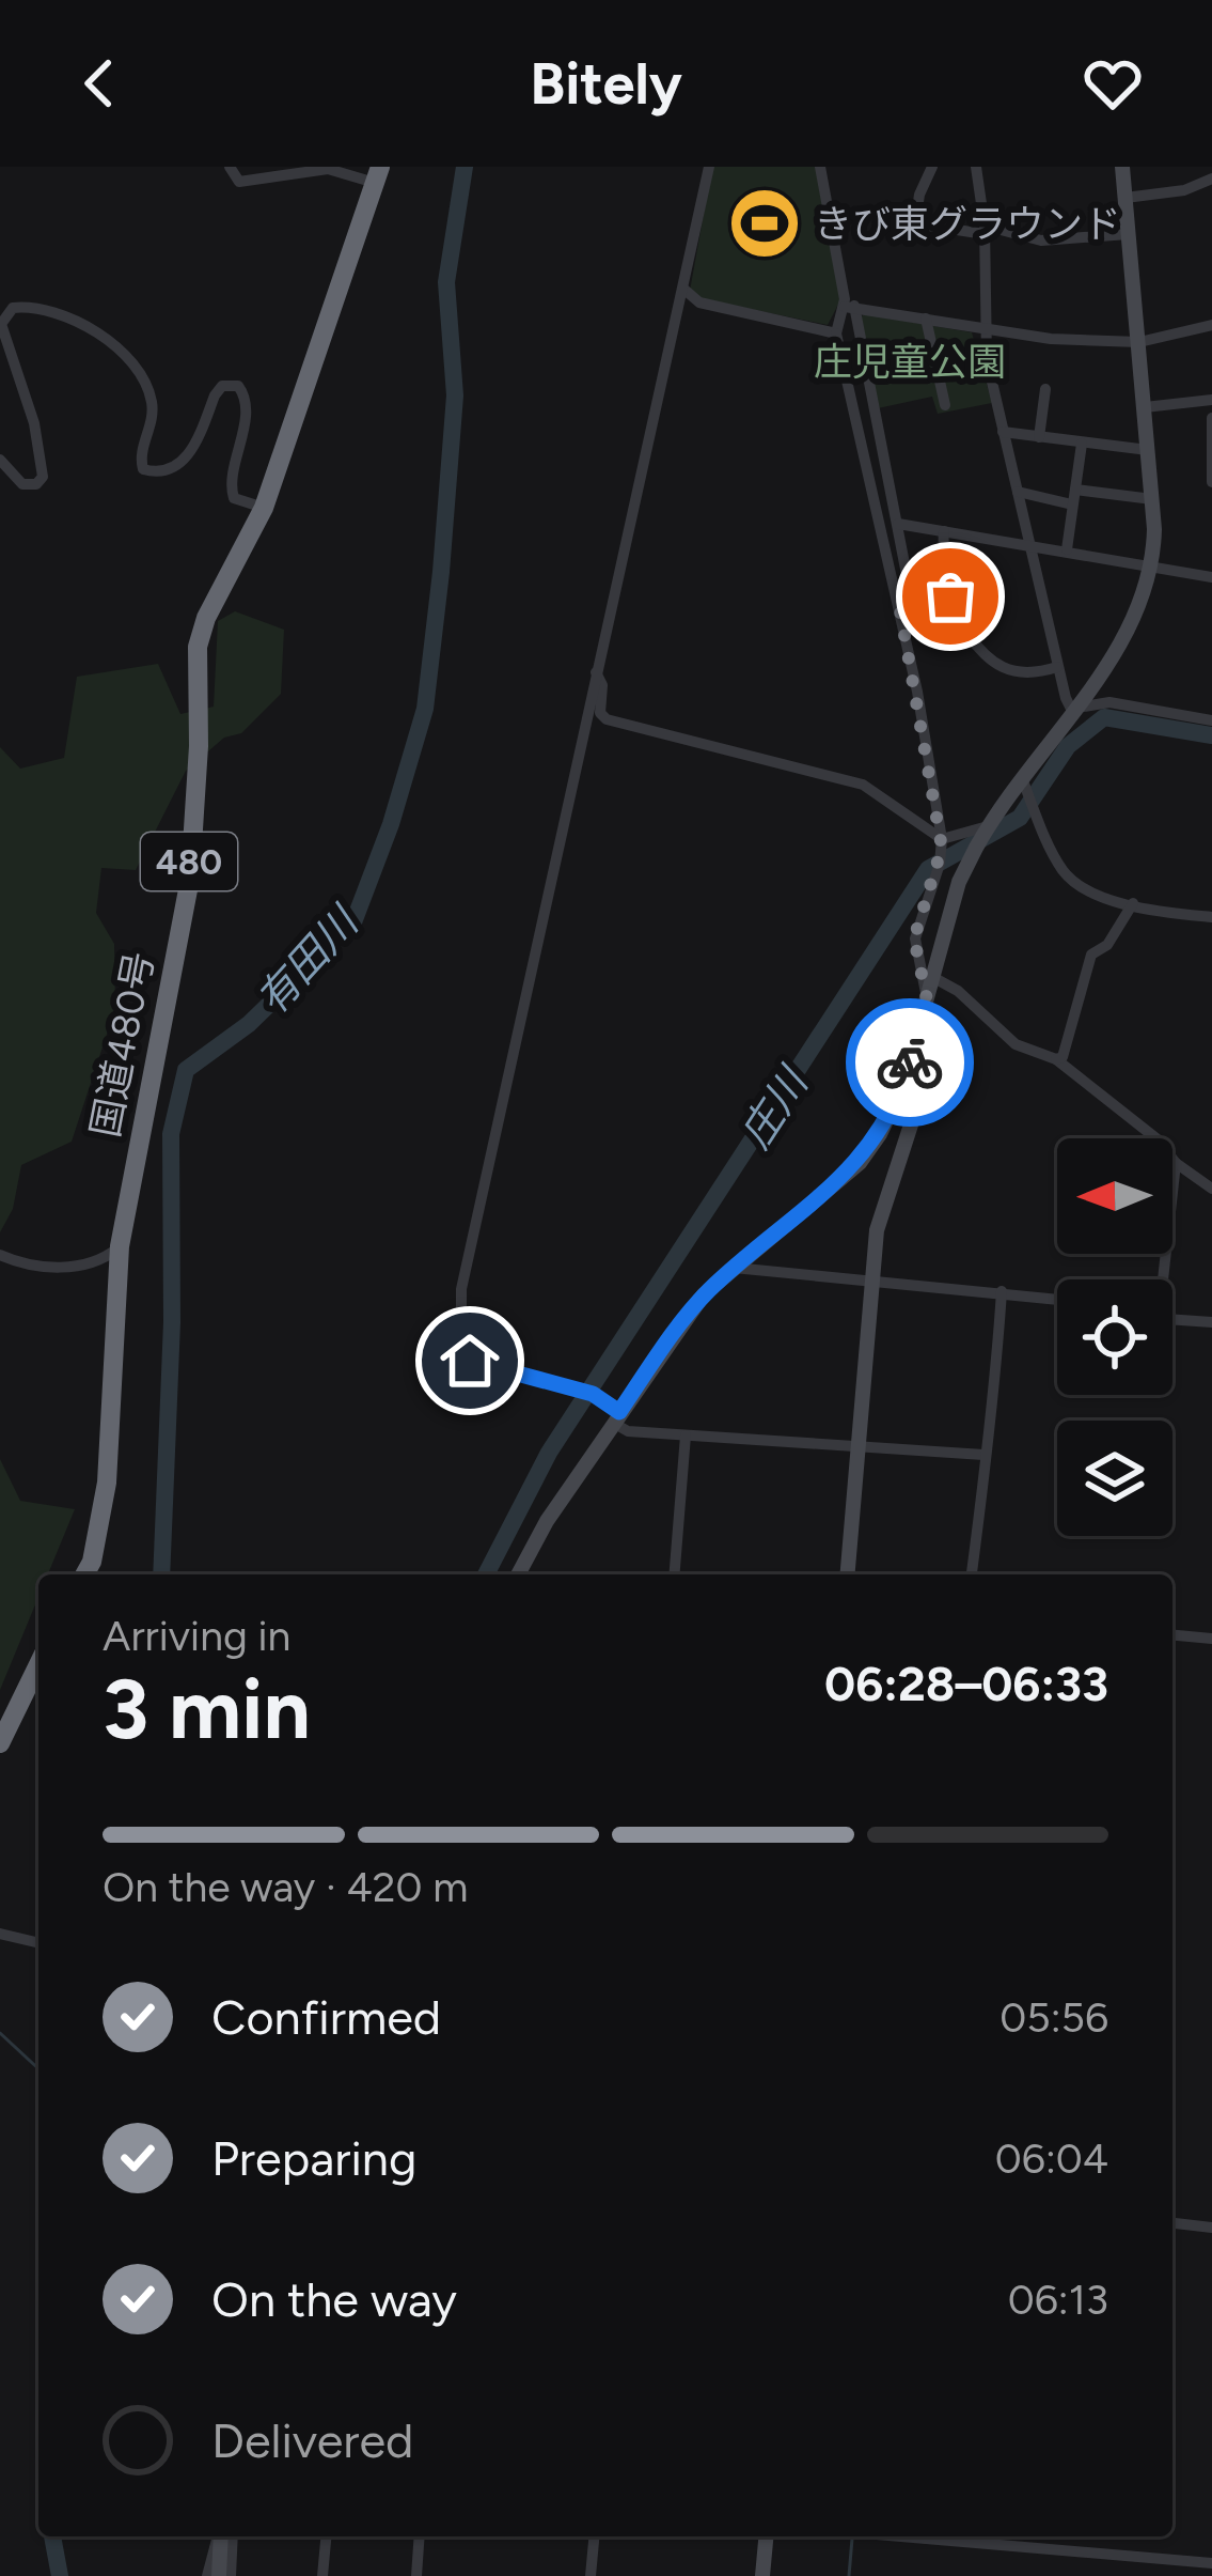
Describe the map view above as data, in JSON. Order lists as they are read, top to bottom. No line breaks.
{"streets":{"highway":["480","国道480号"]},"water":["有田川","庄川"],"parks":["庄児童公園"],"places":{"sports":["きび東グラウンド"]},"north":"left","page":{"header":"Bitely","heading":["3 min","Arriving in","06:28–06:33"],"bar":"On the way · 420 m","list":[["Confirmed","05:56"],["Preparing","06:04"],["On the way","06:13"],"Delivered"]}}
